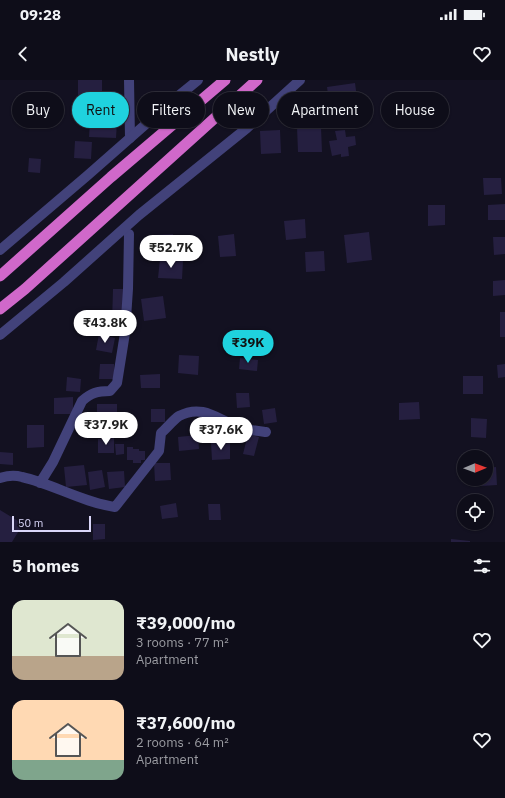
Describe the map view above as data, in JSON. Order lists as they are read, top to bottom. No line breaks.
{"scale_bar":"50 m","north":"right","page":{"status":"09:28","header":"Nestly","chip":["Buy","Rent","Filters","New","Apartment","House"],"price":["₹52.7K","₹43.8K","₹39K","₹37.9K","₹37.6K"],"scale":"50 m","heading":"5 homes","list":[{"name":"₹39,000/mo","note":"3 rooms · 77 m² · Apartment"},{"name":"₹37,600/mo","note":"2 rooms · 64 m² · Apartment"}]}}
